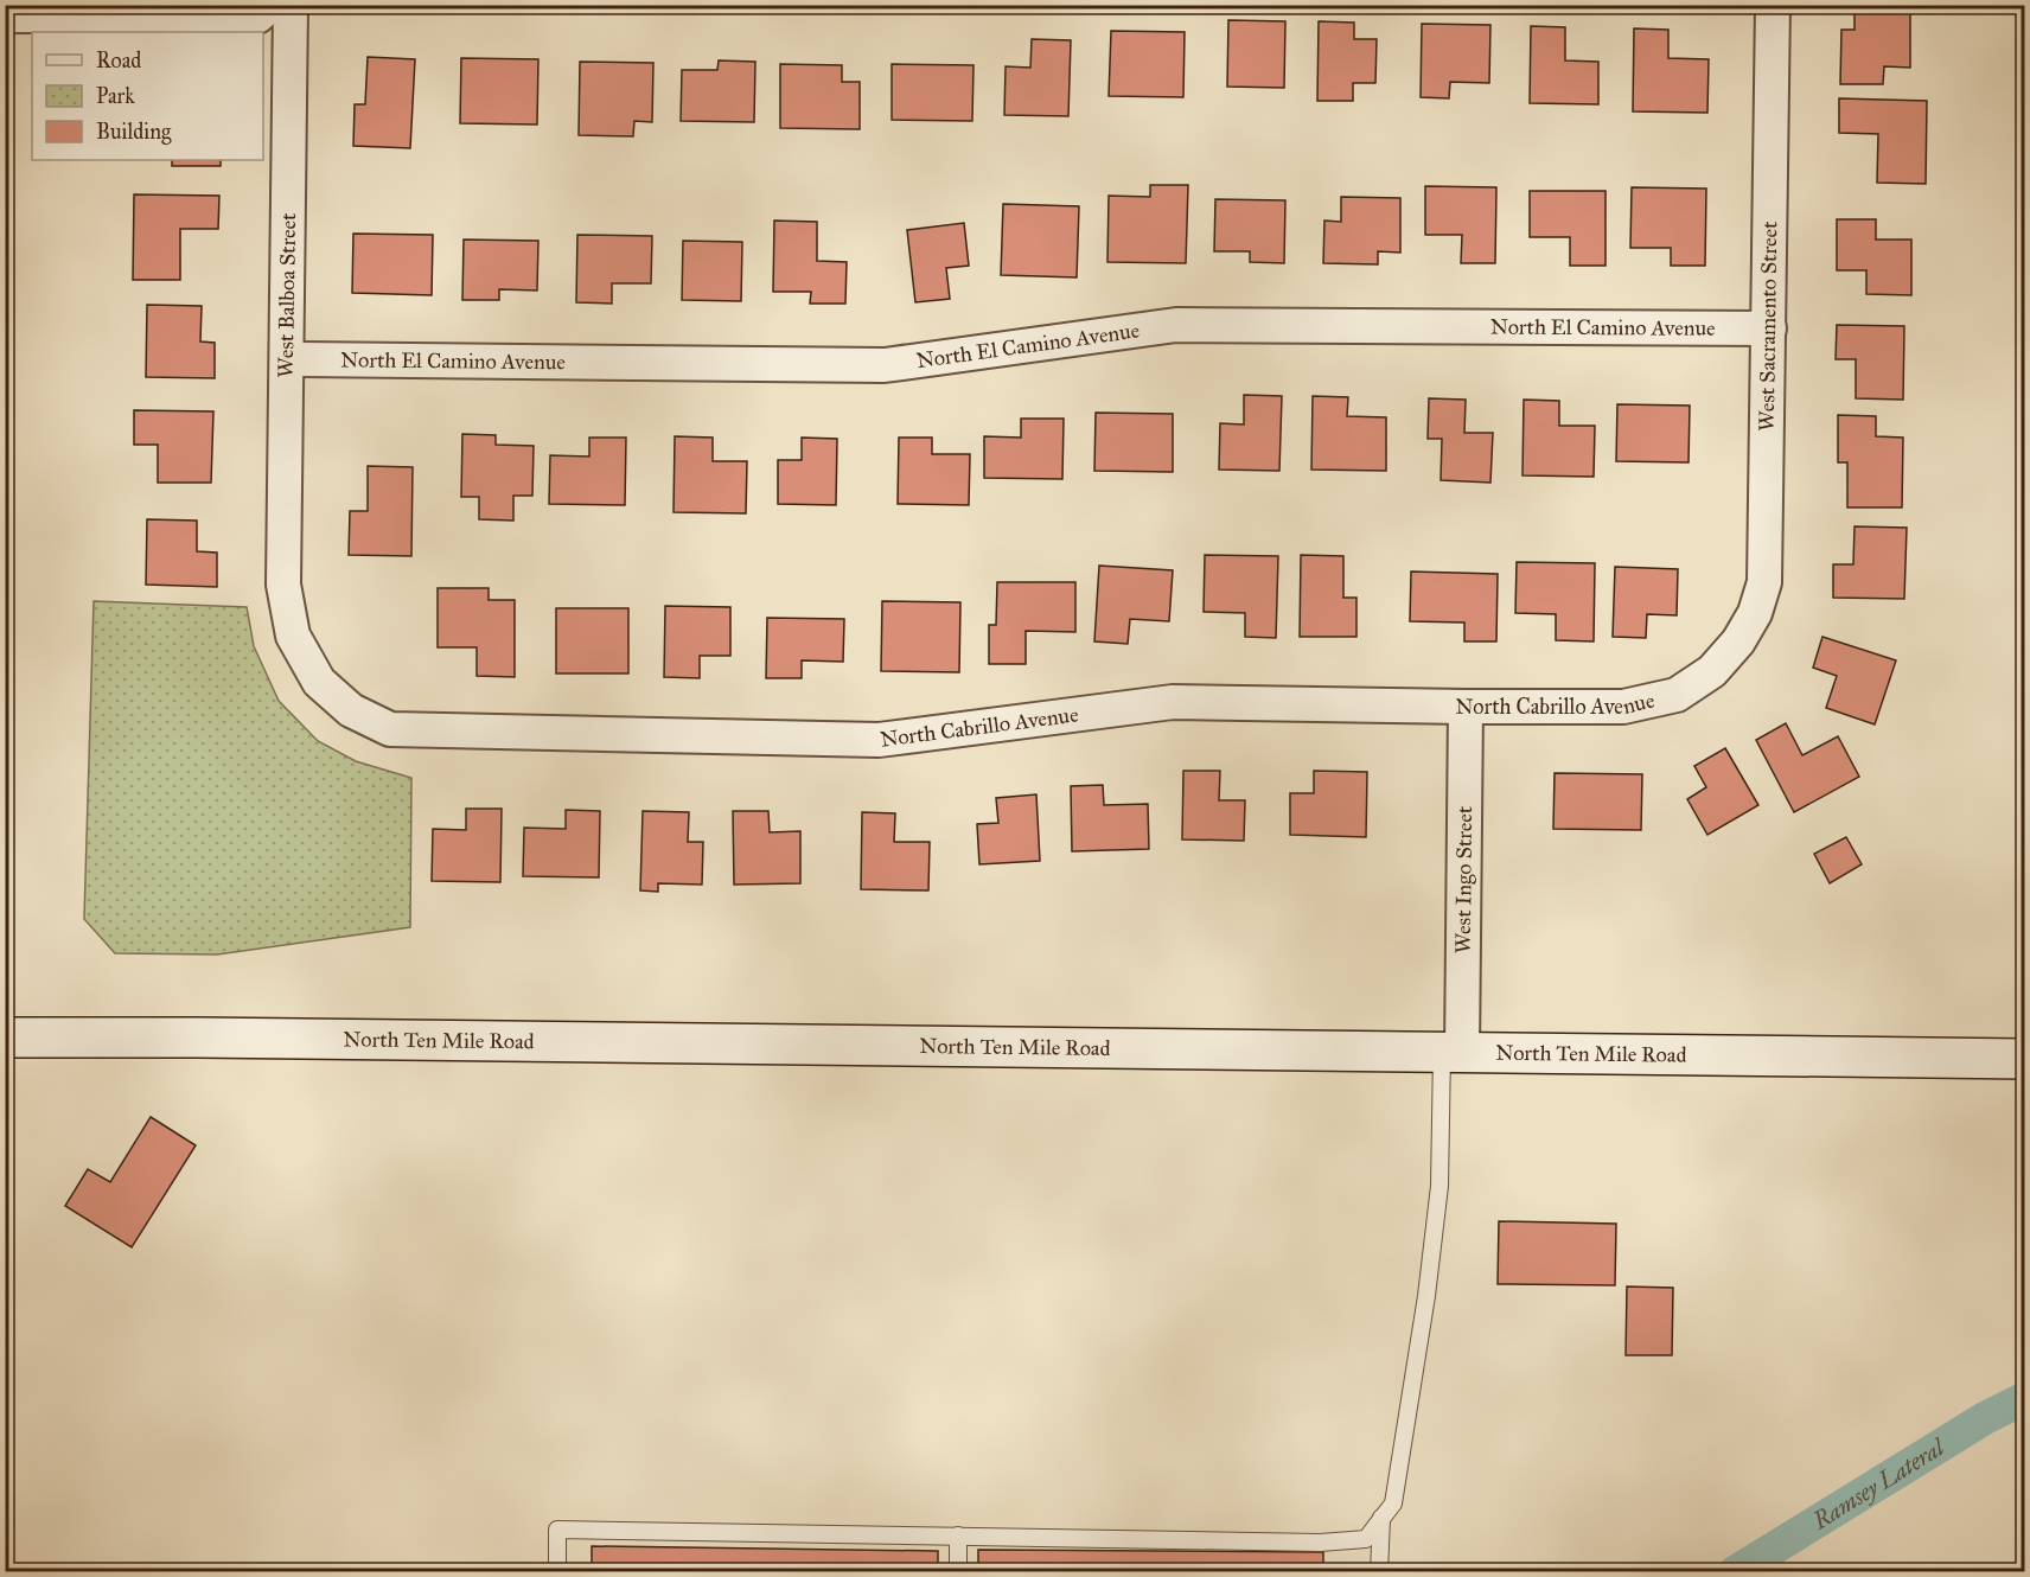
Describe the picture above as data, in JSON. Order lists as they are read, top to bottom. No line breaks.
{"streets":{"main road":["North Ten Mile Road"],"street":["West Balboa Street","West Sacramento Street","North El Camino Avenue","North Cabrillo Avenue","West Ingo Street"]},"crossings":[["West Balboa Street","North El Camino Avenue"],["West Balboa Street","North Cabrillo Avenue"],["West Sacramento Street","North El Camino Avenue"],["West Sacramento Street","North Cabrillo Avenue"],["North Cabrillo Avenue","West Ingo Street"],["West Ingo Street","North Ten Mile Road"]],"water":["Ramsey Lateral"],"legend":["Road","Park","Building"]}
